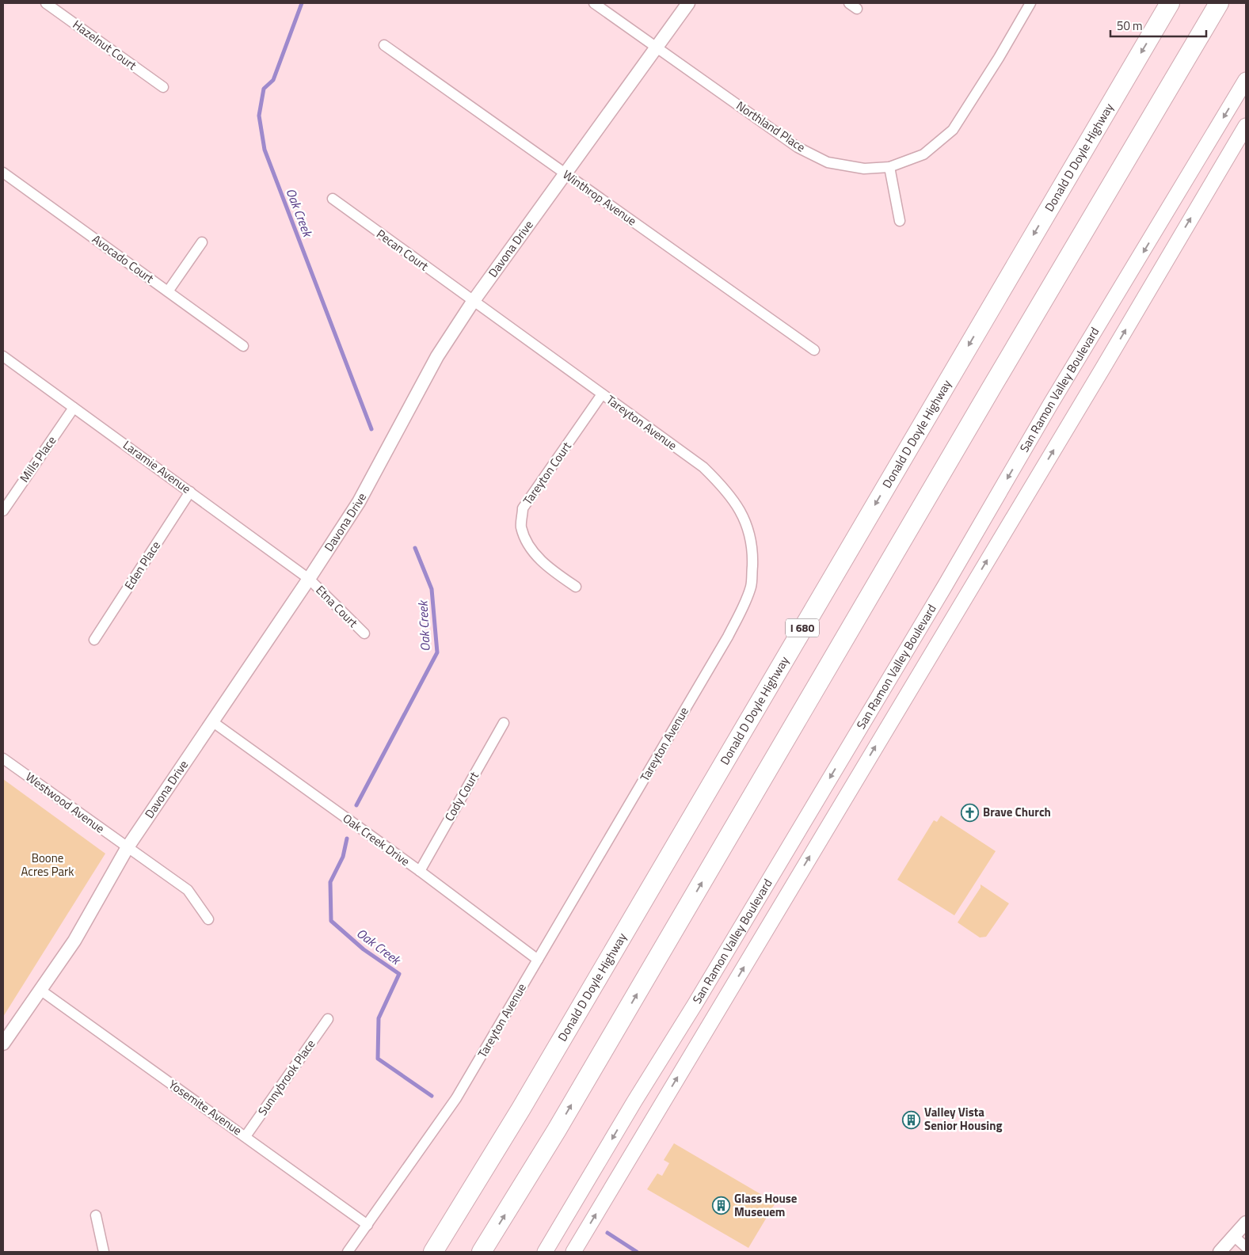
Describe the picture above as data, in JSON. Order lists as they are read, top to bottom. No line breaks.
{"streets":{"highway":["Donald D Doyle Highway","I 680"],"main road":["San Ramon Valley Boulevard"],"street":["Hazelnut Court","Northland Place","Winthrop Avenue","Davona Drive","Pecan Court","Avocado Court","Tareyton Avenue","Mills Place","Laramie Avenue","Tareyton Court","Eden Place","Etna Court","Cody Court","Westwood Avenue","Oak Creek Drive","Sunnybrook Place","Yosemite Avenue"]},"crossings":[["Northland Place","Davona Drive"],["Winthrop Avenue","Davona Drive"],["Davona Drive","Pecan Court"],["Davona Drive","Tareyton Avenue"],["Davona Drive","Laramie Avenue"],["Davona Drive","Etna Court"],["Davona Drive","Westwood Avenue"],["Davona Drive","Oak Creek Drive"],["Davona Drive","Yosemite Avenue"],["Pecan Court","Tareyton Avenue"],["Tareyton Avenue","Tareyton Court"],["Tareyton Avenue","Oak Creek Drive"],["Tareyton Avenue","Yosemite Avenue"],["Mills Place","Laramie Avenue"],["Laramie Avenue","Eden Place"],["Laramie Avenue","Etna Court"],["Cody Court","Oak Creek Drive"],["Sunnybrook Place","Yosemite Avenue"]],"water":["Oak Creek"],"parks":["Boone Acres Park"],"places":{"church":["Brave Church"],"building":["Valley Vista Senior Housing","Glass House Museuem"]},"scale_bar":"50 m"}
